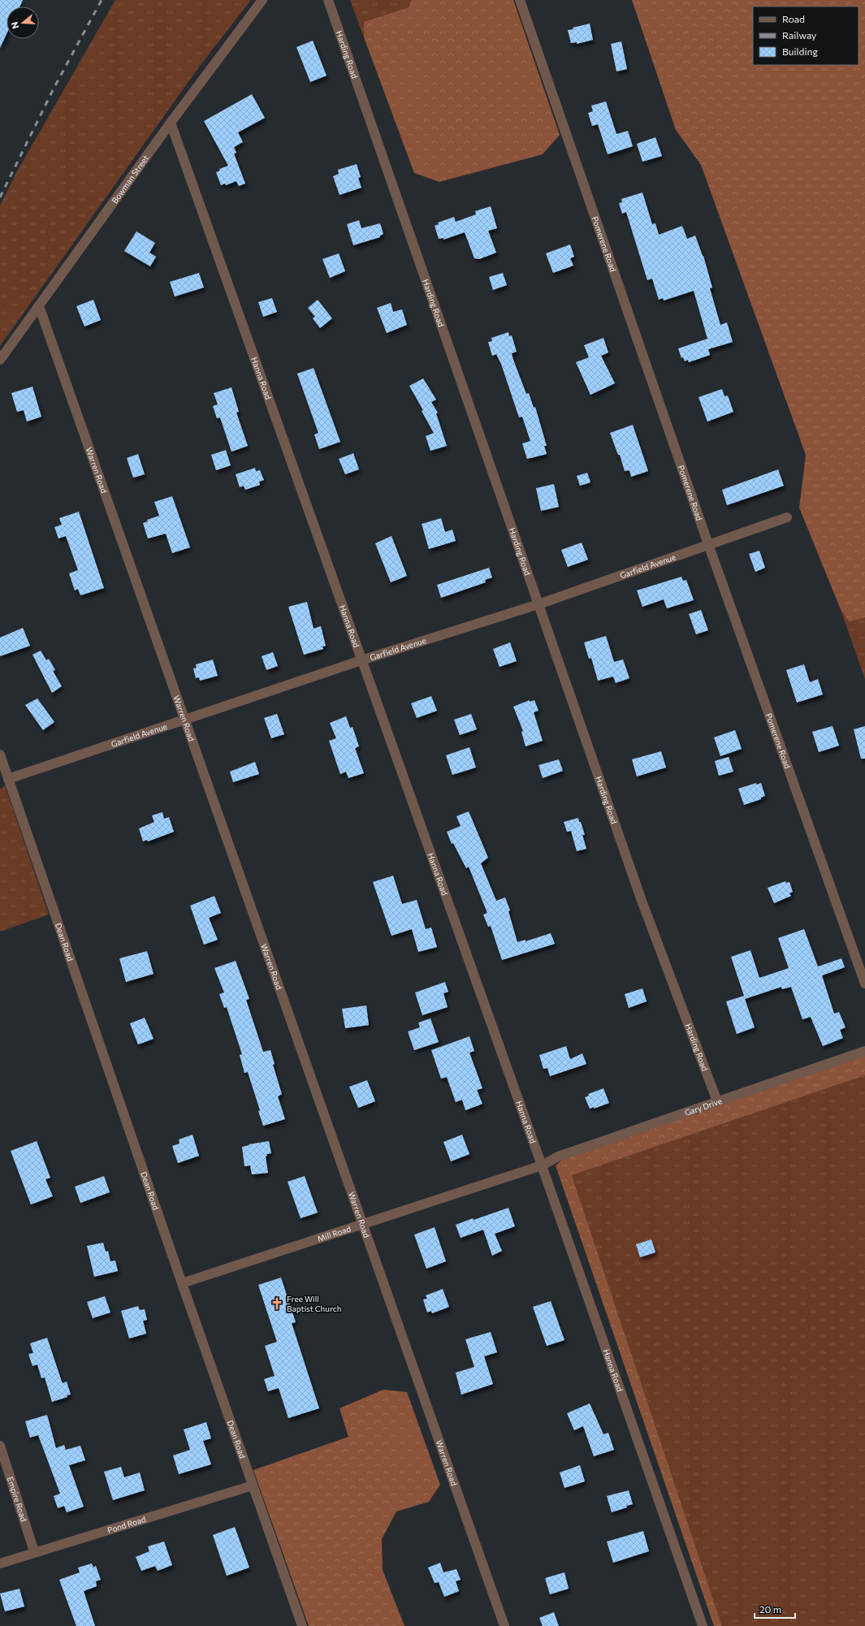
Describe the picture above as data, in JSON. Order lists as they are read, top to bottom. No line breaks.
{"streets":{"street":["Harding Road","Bowman Street","Pomerene Road","Hanna Road","Warren Road","Garfield Avenue","Dean Road","Gary Drive","Mill Road","Empire Road","Pond Road"]},"crossings":[["Harding Road","Garfield Avenue"],["Harding Road","Gary Drive"],["Bowman Street","Hanna Road"],["Bowman Street","Warren Road"],["Pomerene Road","Garfield Avenue"],["Hanna Road","Garfield Avenue"],["Hanna Road","Gary Drive"],["Hanna Road","Mill Road"],["Warren Road","Garfield Avenue"],["Warren Road","Mill Road"],["Garfield Avenue","Dean Road"],["Dean Road","Mill Road"],["Dean Road","Pond Road"],["Gary Drive","Mill Road"],["Empire Road","Pond Road"]],"places":{"church":["Free Will Baptist Church"]},"legend":["Road","Railway","Building"],"scale_bar":"20 m","north":"left"}
